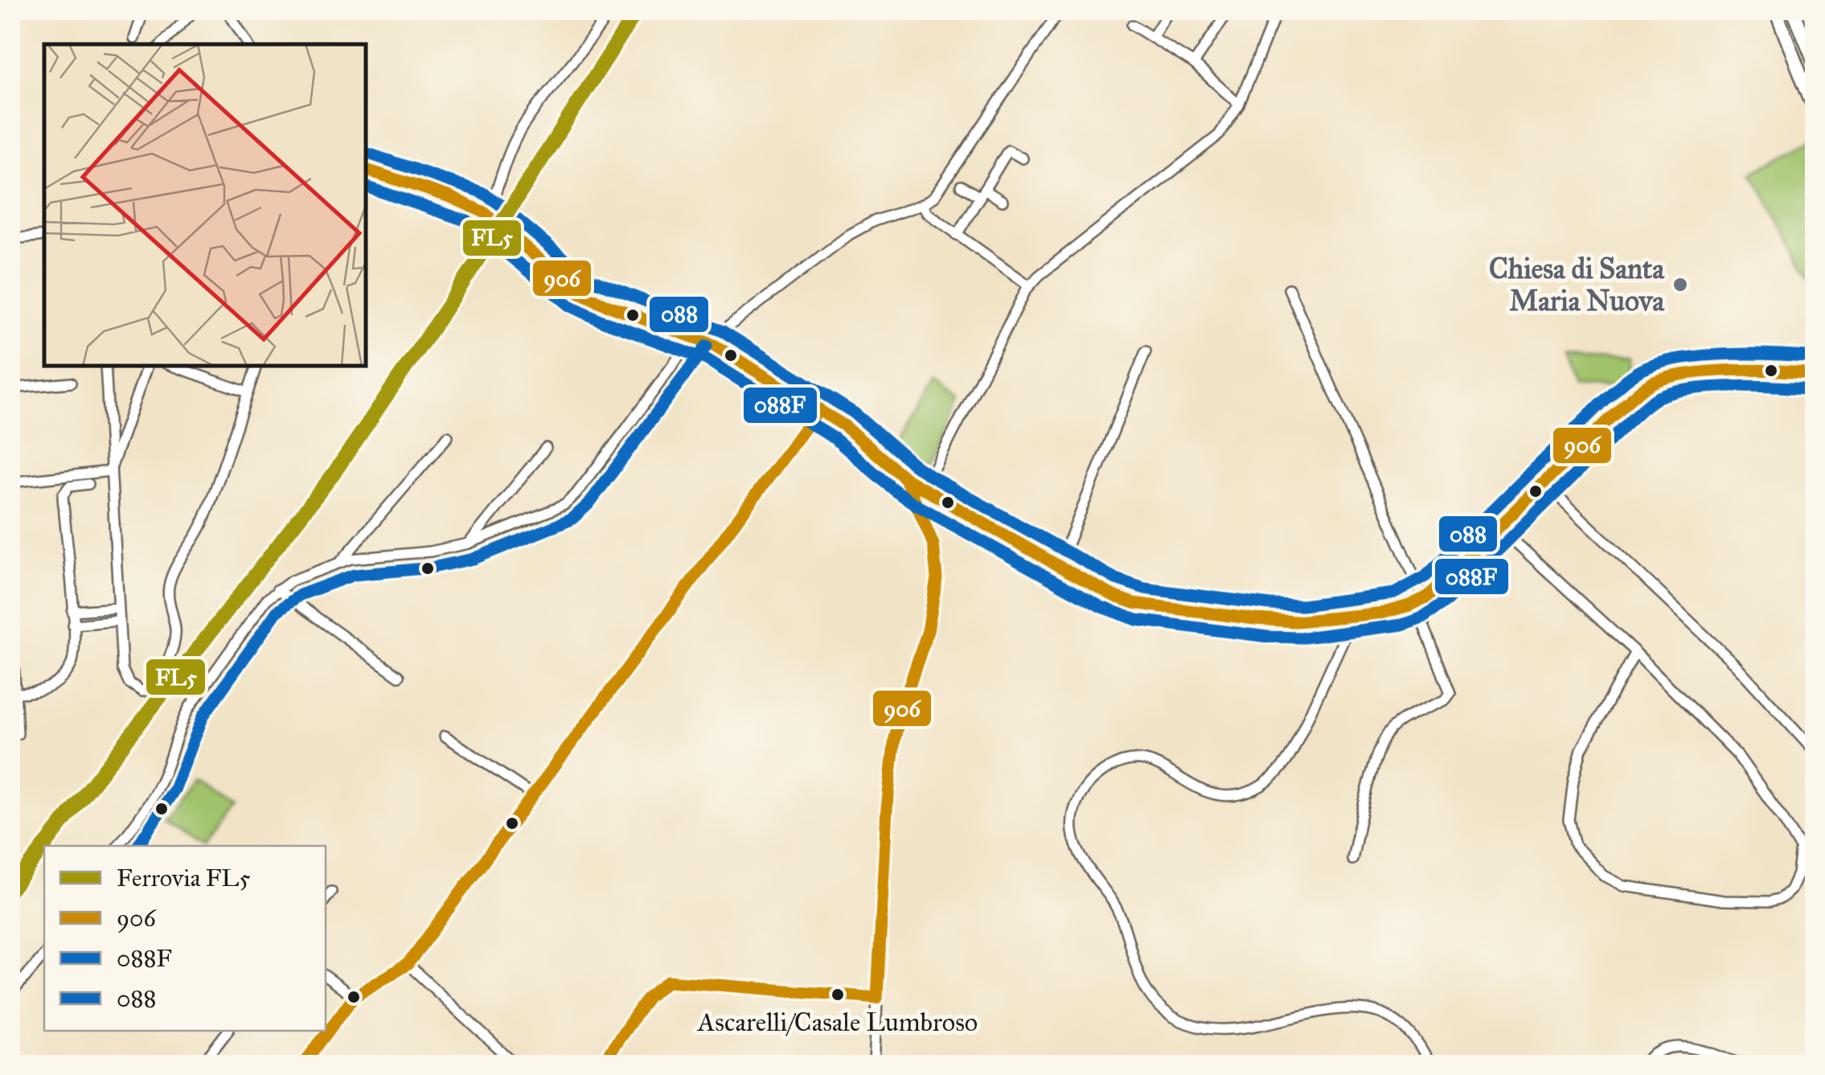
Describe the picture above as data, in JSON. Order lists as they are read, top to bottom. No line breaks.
{"places":["Chiesa di Santa Maria Nuova","Ascarelli/Casale Lumbroso"],"lines":["rail line FL5","transit line 088","transit line 906","transit line 088F"],"legend":["Ferrovia FL5","906","088F","088"]}
